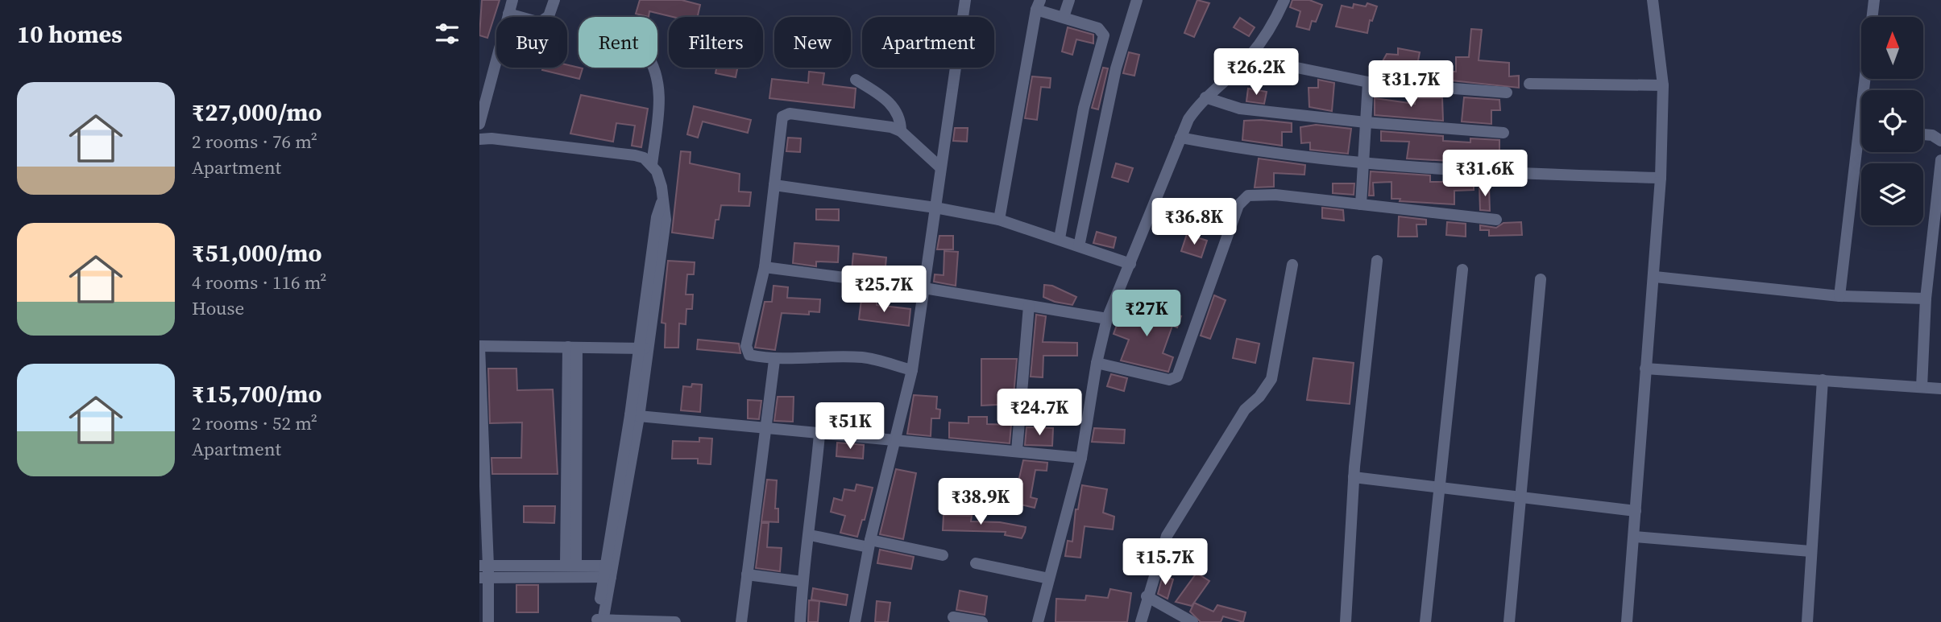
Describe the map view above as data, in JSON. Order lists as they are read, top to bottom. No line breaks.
{"north":"top","page":{"heading":"10 homes","chip":["Buy","Rent","Filters","New","Apartment"],"price":["₹26.2K","₹31.7K","₹31.6K","₹36.8K","₹25.7K","₹27K","₹24.7K","₹51K","₹38.9K","₹15.7K"],"list":[{"name":"₹27,000/mo","note":"2 rooms · 76 m² · Apartment"},{"name":"₹51,000/mo","note":"4 rooms · 116 m² · House"},{"name":"₹15,700/mo","note":"2 rooms · 52 m² · Apartment"}]}}
